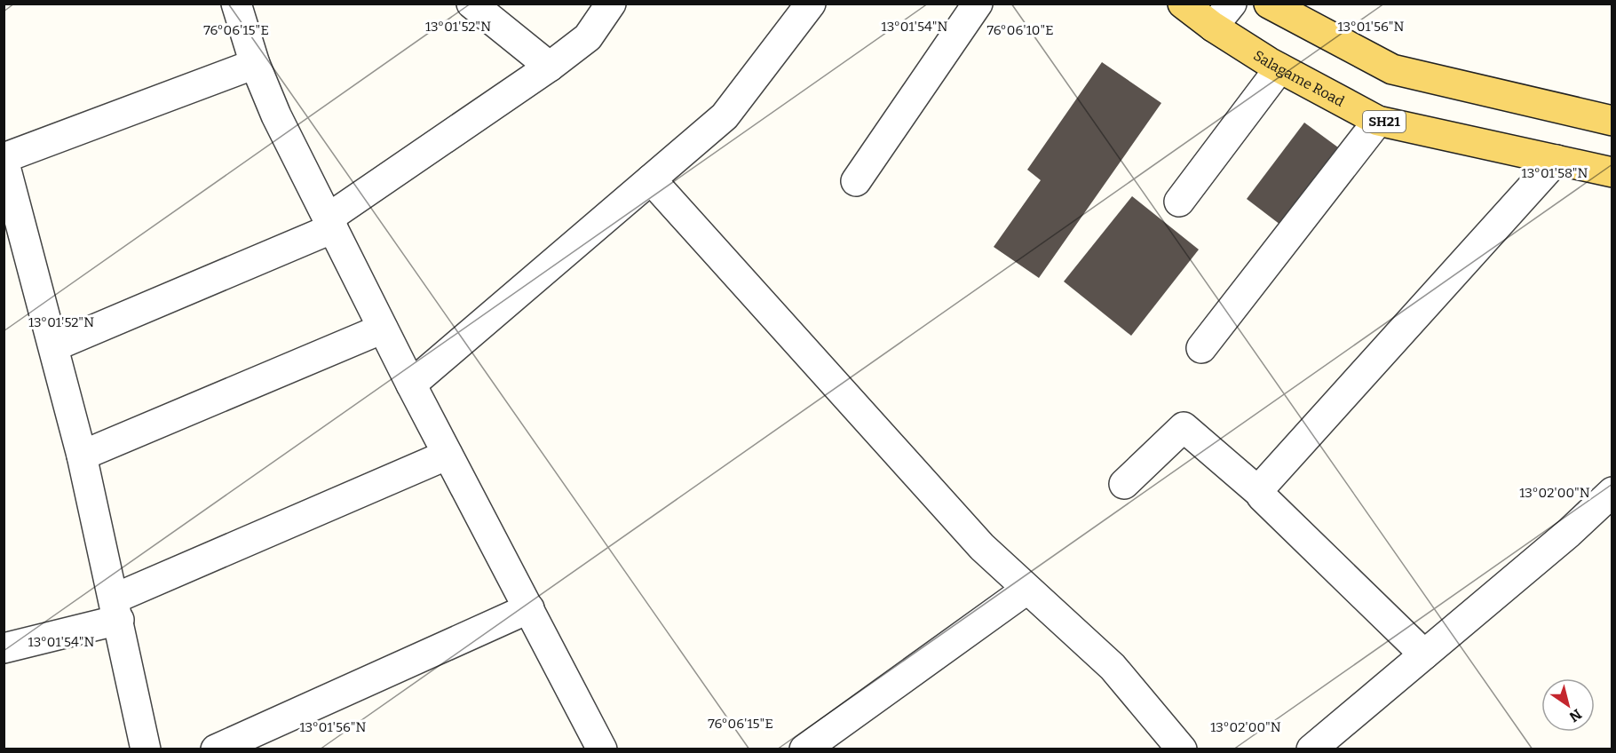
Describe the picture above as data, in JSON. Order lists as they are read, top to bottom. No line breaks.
{"streets":{"main road":["Salagame Road","SH21"]},"north":"bottom right","coordinates":["13°01'52\"N","13°01'54\"N","13°01'56\"N","76°06'15\"E","76°06'10\"E","13°01'58\"N","13°02'00\"N"]}
